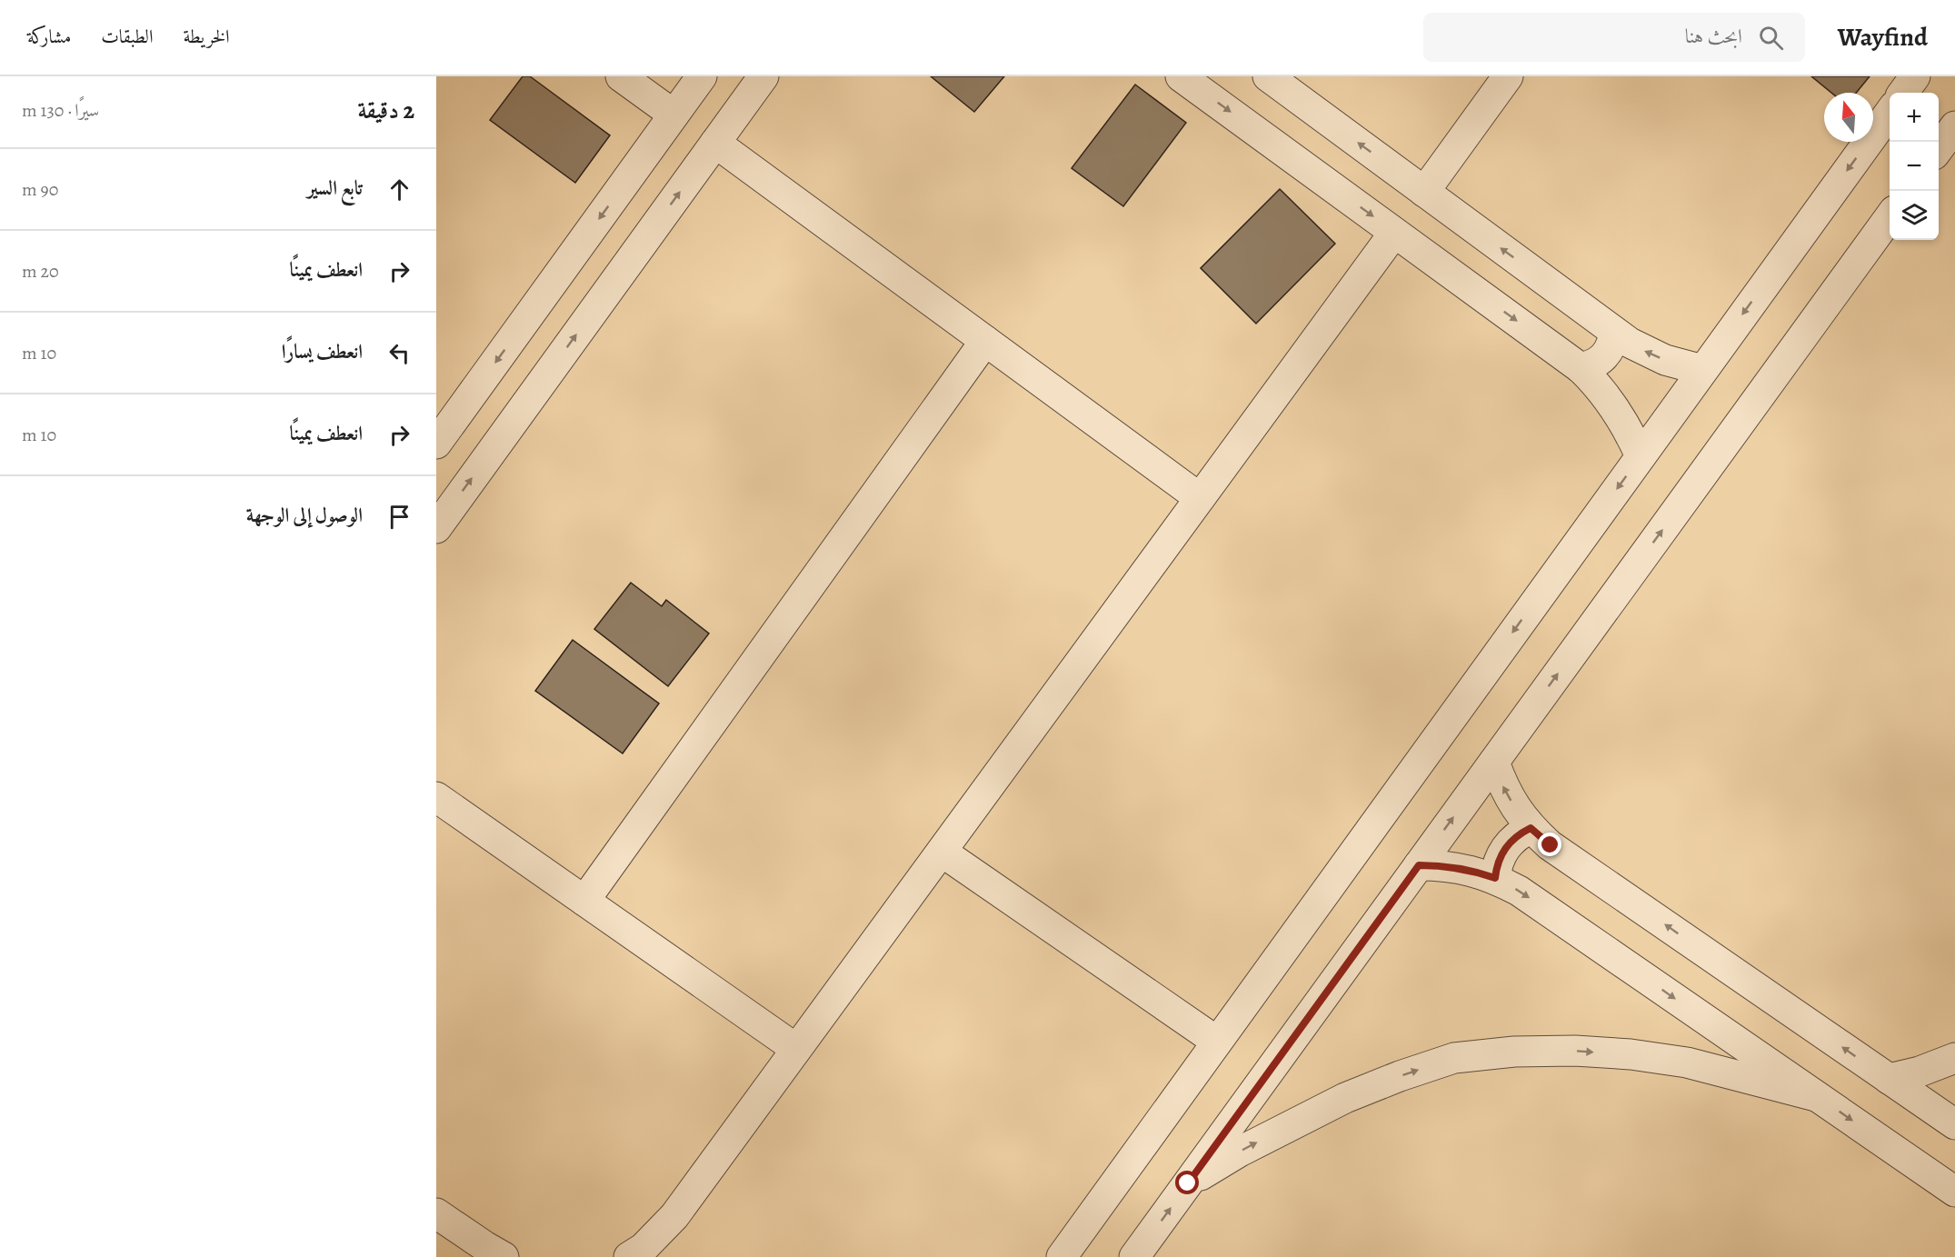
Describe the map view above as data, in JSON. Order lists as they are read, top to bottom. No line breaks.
{"north":"top","page":{"header":"Wayfind","search":"ابحث هنا","nav":["الخريطة","الطبقات","مشاركة"],"heading":["2 دقيقة","سيرًا · 130 m"],"map_buttons":["+","−"],"list":[["تابع السير","90 m"],["انعطف يمينًا","20 m"],["انعطف يسارًا","10 m"],["انعطف يمينًا","10 m"],"الوصول إلى الوجهة"]}}
